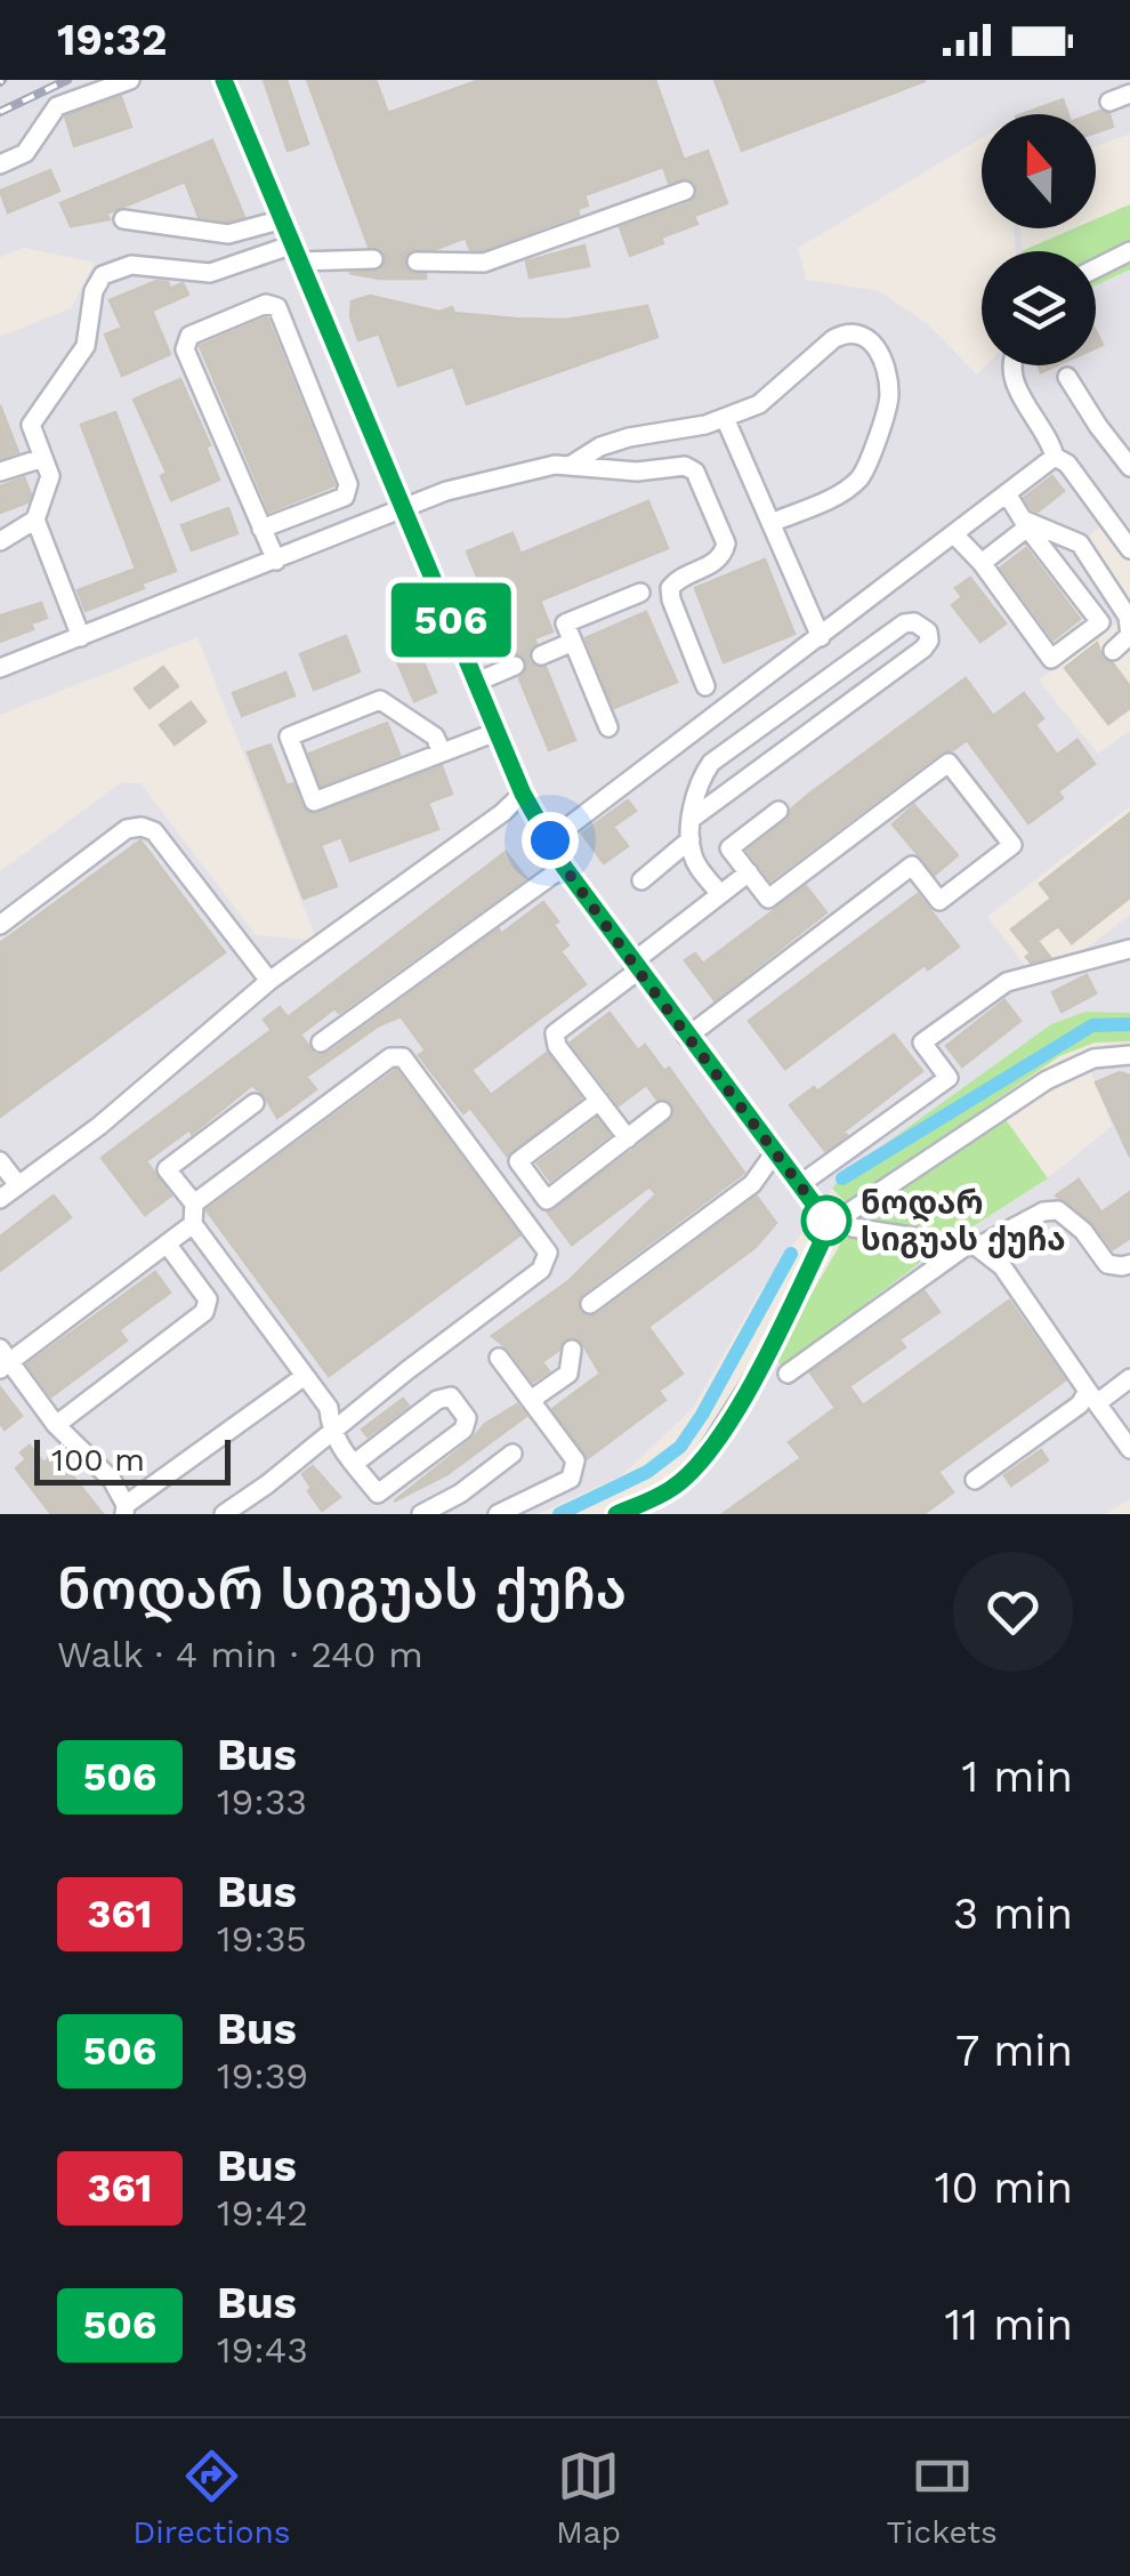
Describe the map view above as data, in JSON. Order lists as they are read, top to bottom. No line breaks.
{"places":["ნოდარ სიგუას ქუჩა"],"lines":["bus line 506"],"scale_bar":"100 m","north":"top","page":{"status":"19:32","on_map":"506","scale":"100 m","heading":["ნოდარ სიგუას ქუჩა","Walk · 4 min · 240 m"],"list":[{"mark":"506","name":"Bus","note":"19:33","value":"1 min"},{"mark":"361","name":"Bus","note":"19:35","value":"3 min"},{"mark":"506","name":"Bus","note":"19:39","value":"7 min"},{"mark":"361","name":"Bus","note":"19:42","value":"10 min"},{"mark":"506","name":"Bus","note":"19:43","value":"11 min"}],"tabs":["Directions","Map","Tickets"]}}
